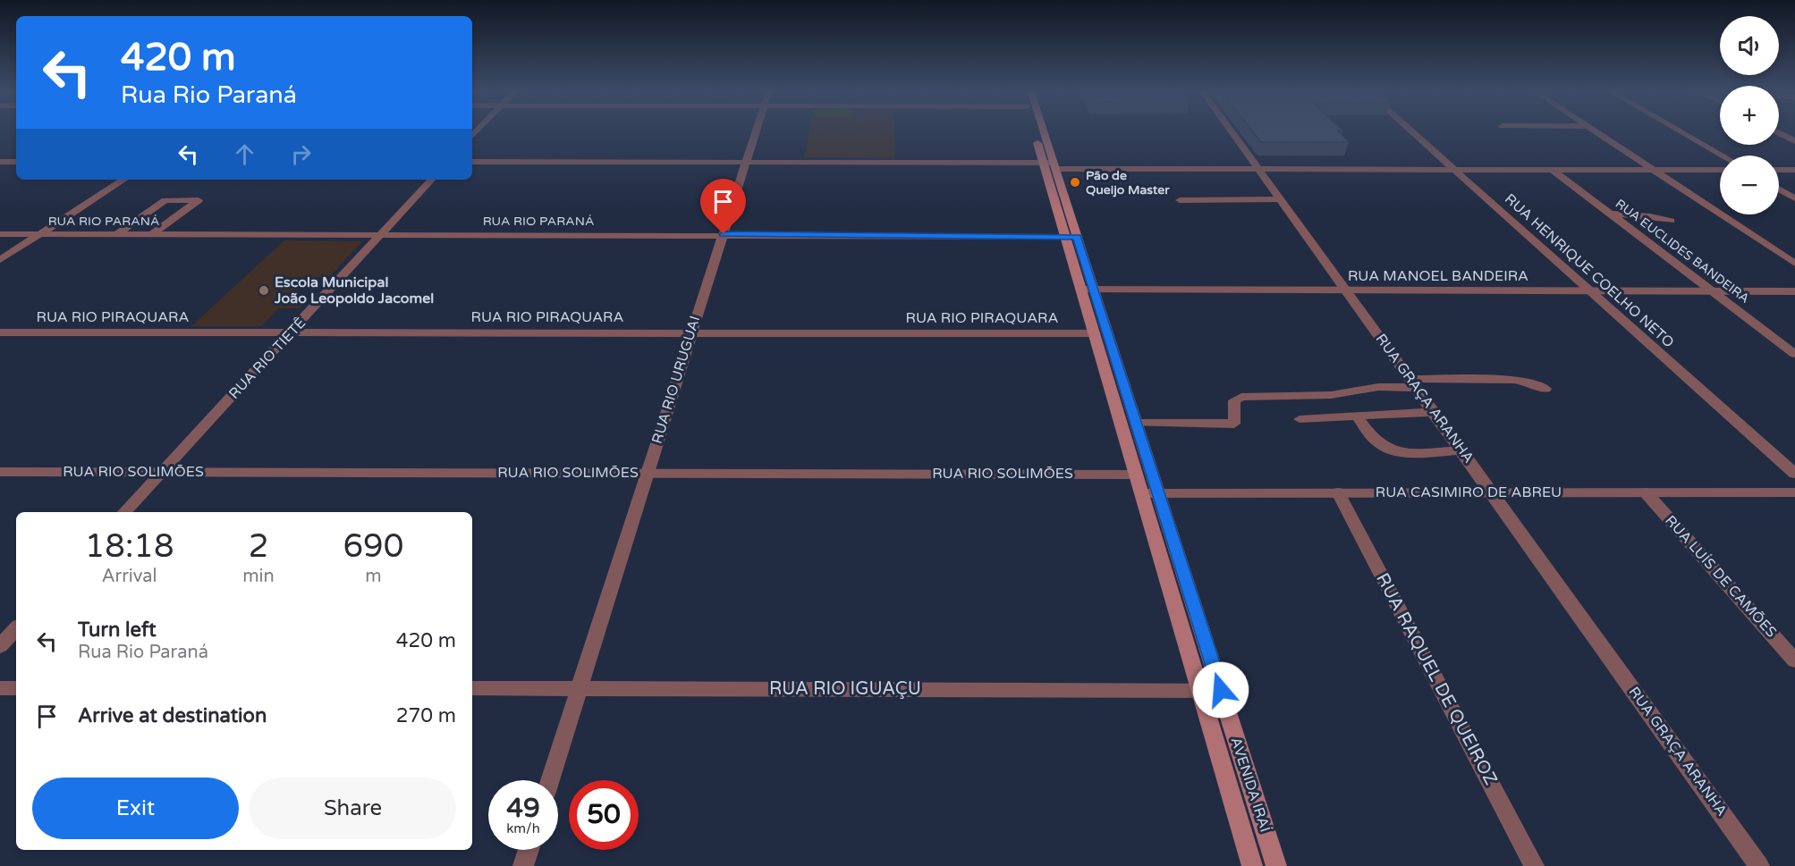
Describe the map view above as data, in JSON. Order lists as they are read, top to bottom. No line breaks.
{"streets":{"main road":["AVENIDA IRAÍ"],"street":["RUA RIO PARANÁ","RUA EUCLIDES BANDEIRA","RUA HENRIQUE COELHO NETO","RUA MANOEL BANDEIRA","RUA RIO PIRAQUARA","RUA RIO TIETÊ","RUA RIO URUGUAI","RUA GRAÇA ARANHA","RUA RIO SOLIMÕES","RUA CASIMIRO DE ABREU","RUA LUÍS DE CAMÕES","RUA RAQUEL DE QUEIROZ","RUA RIO IGUAÇU"]},"crossings":[["RUA RIO PARANÁ","RUA RIO TIETÊ"],["RUA RIO PARANÁ","RUA RIO URUGUAI"],["RUA RIO PARANÁ","AVENIDA IRAÍ"],["RUA EUCLIDES BANDEIRA","RUA MANOEL BANDEIRA"],["RUA HENRIQUE COELHO NETO","RUA MANOEL BANDEIRA"],["RUA MANOEL BANDEIRA","RUA GRAÇA ARANHA"],["RUA MANOEL BANDEIRA","AVENIDA IRAÍ"],["RUA RIO PIRAQUARA","RUA RIO TIETÊ"],["RUA RIO PIRAQUARA","RUA RIO URUGUAI"],["RUA RIO PIRAQUARA","AVENIDA IRAÍ"],["RUA RIO TIETÊ","RUA RIO SOLIMÕES"],["RUA RIO URUGUAI","RUA RIO SOLIMÕES"],["RUA RIO URUGUAI","RUA RIO IGUAÇU"],["RUA GRAÇA ARANHA","RUA CASIMIRO DE ABREU"],["RUA RIO SOLIMÕES","AVENIDA IRAÍ"],["RUA CASIMIRO DE ABREU","RUA LUÍS DE CAMÕES"],["RUA CASIMIRO DE ABREU","RUA RAQUEL DE QUEIROZ"],["RUA CASIMIRO DE ABREU","AVENIDA IRAÍ"],["RUA RIO IGUAÇU","AVENIDA IRAÍ"]],"places":["Pão de Queijo Master","Escola Municipal João Leopoldo Jacomel"],"page":{"map_buttons":["+","−"],"turn":["420 m","Rua Rio Paraná"],"eta":["18:18","Arrival","2","min","690","m"],"list":[{"name":"Turn left","note":"Rua Rio Paraná","value":"420 m"},{"name":"Arrive at destination","value":"270 m"}],"buttons":["Exit","Share"],"speed":"49 km/h","limit":"50"}}
